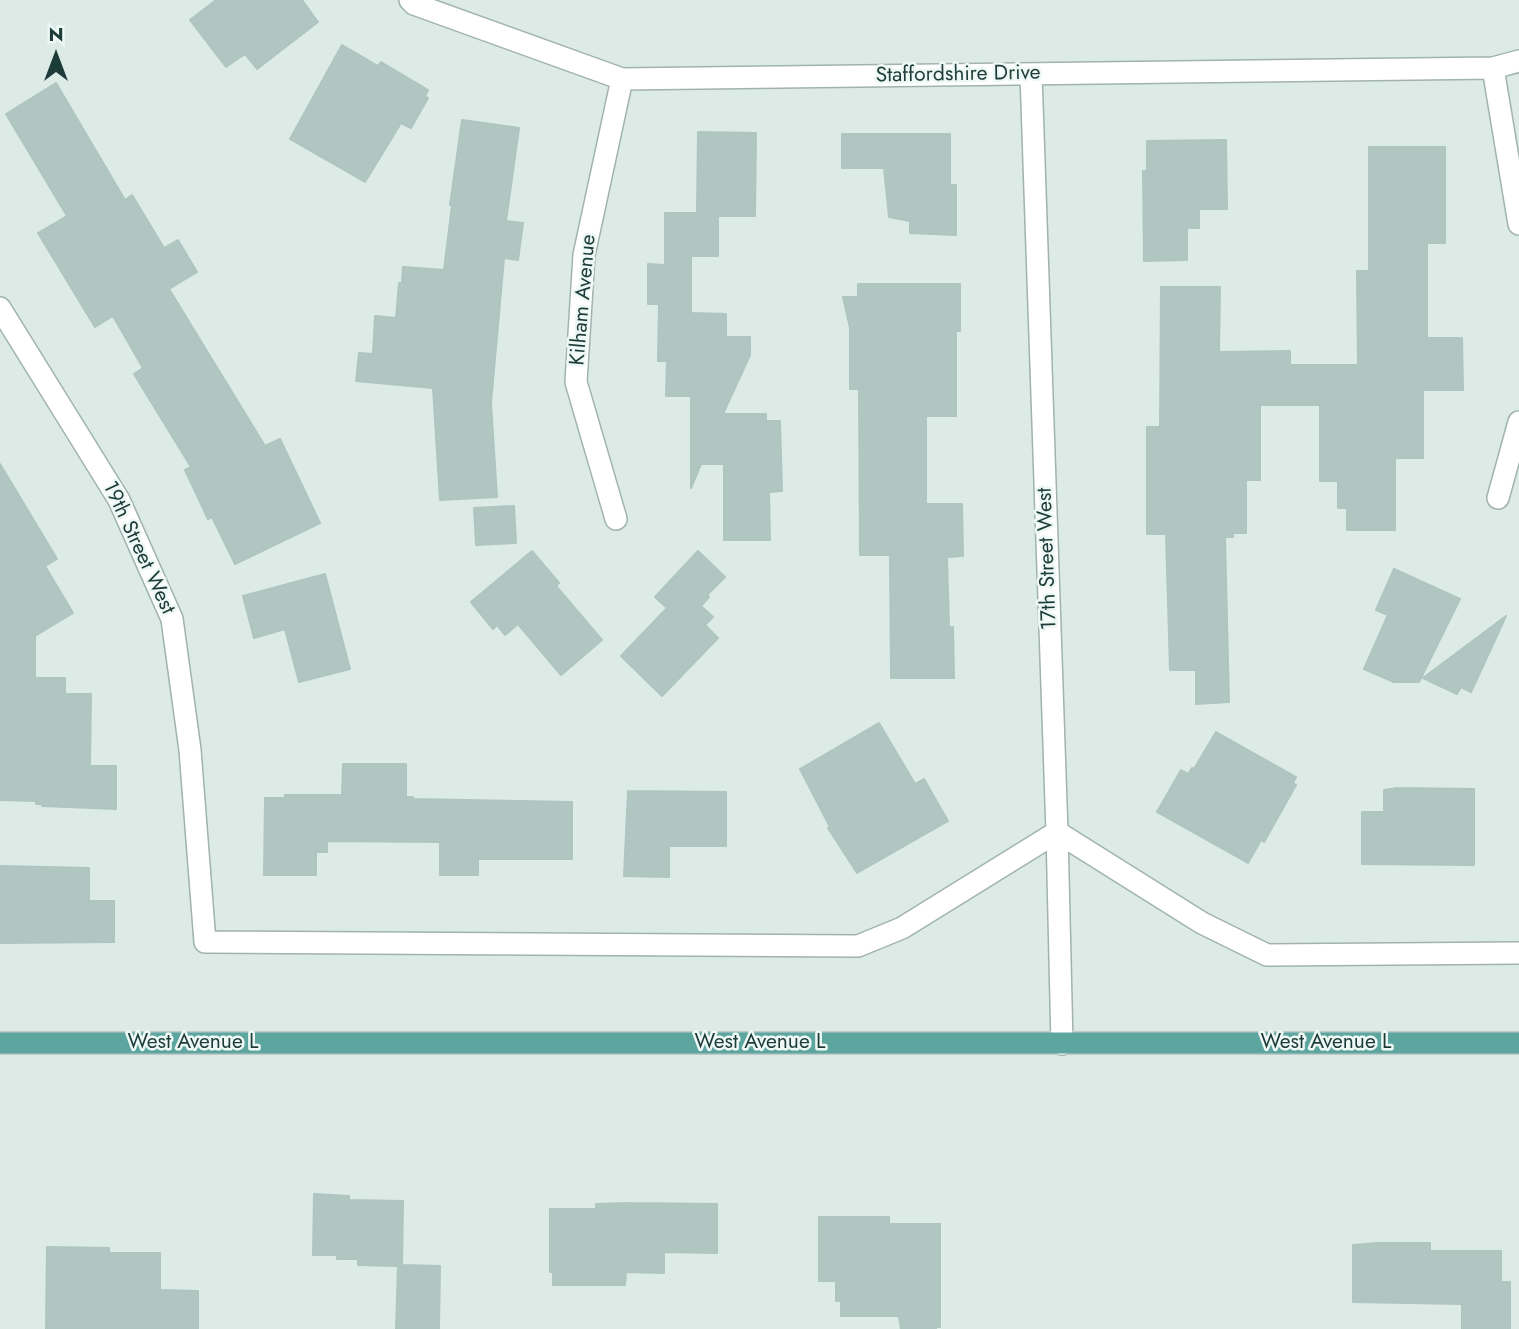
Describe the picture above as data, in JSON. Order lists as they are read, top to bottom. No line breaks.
{"streets":{"main road":["West Avenue L"],"street":["Staffordshire Drive","Kilham Avenue","19th Street West","17th Street West"]},"crossings":[["Staffordshire Drive","Kilham Avenue"],["Staffordshire Drive","17th Street West"],["19th Street West","17th Street West"],["17th Street West","West Avenue L"]],"north":"top"}
